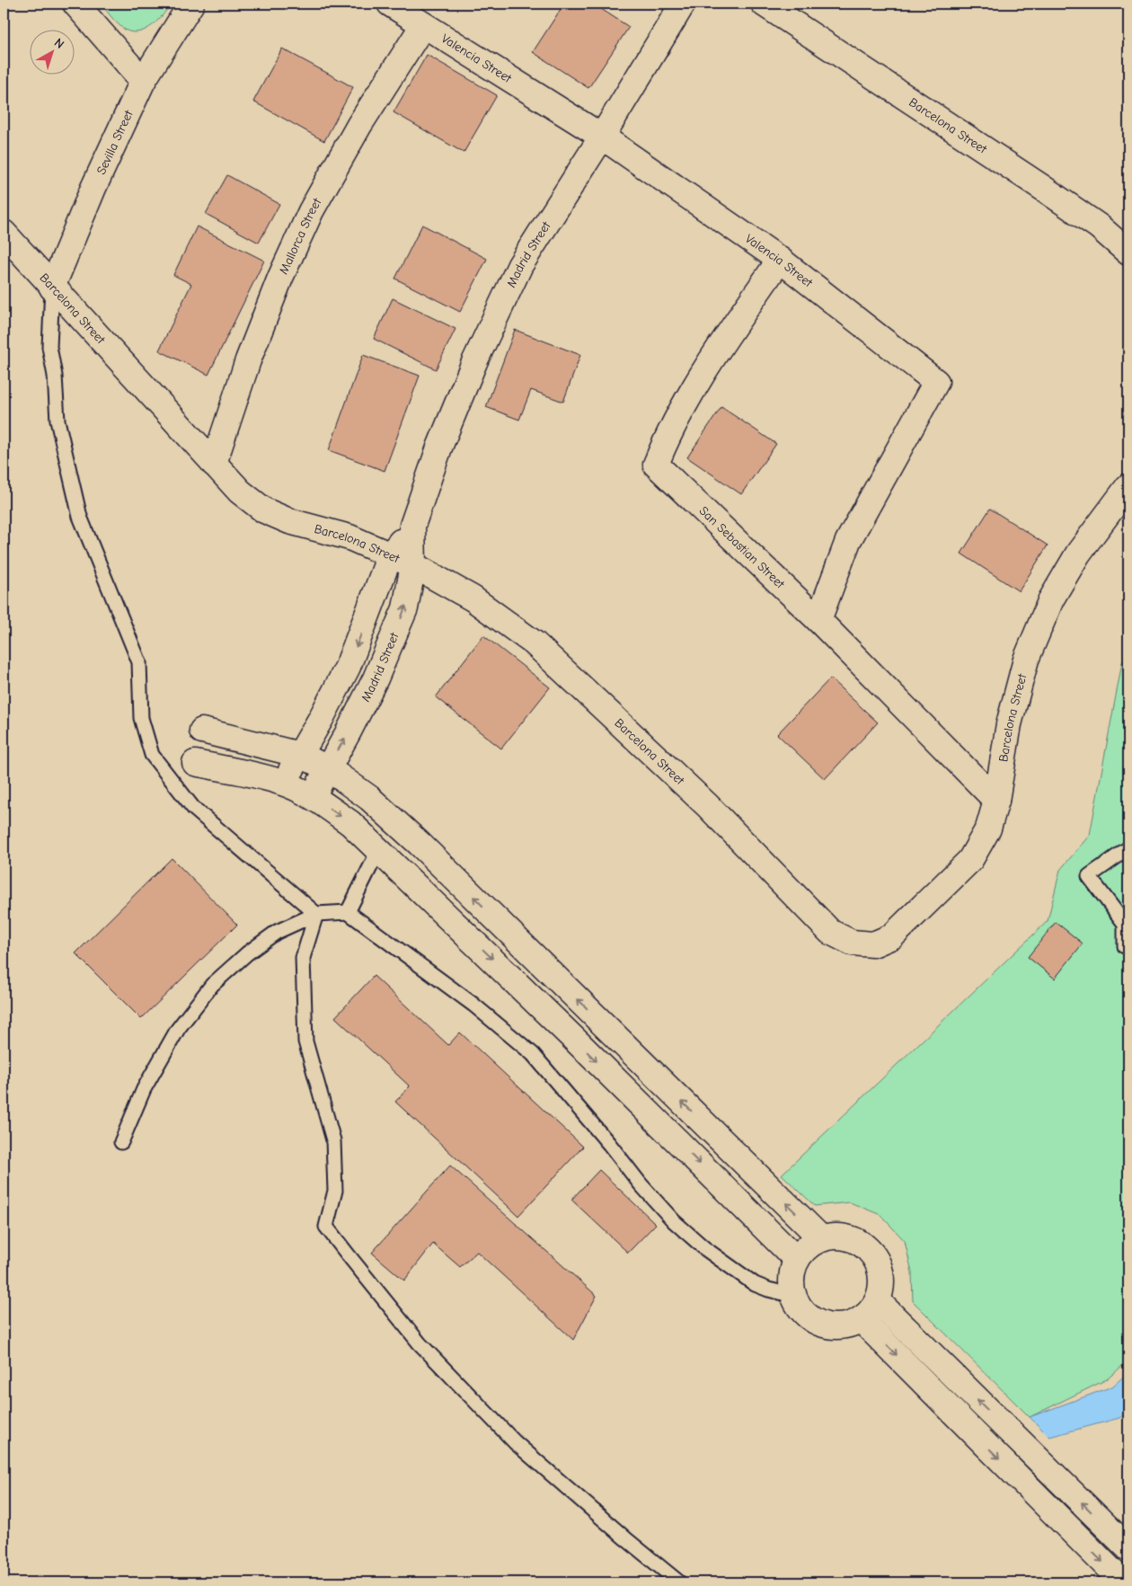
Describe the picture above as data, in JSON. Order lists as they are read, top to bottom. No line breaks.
{"streets":{"street":["Valencia Street","Barcelona Street","Sevilla Street","Mallorca Street","Madrid Street","San Sebastian Street"]},"crossings":[["Valencia Street","Mallorca Street"],["Valencia Street","Madrid Street"],["Valencia Street","San Sebastian Street"],["Barcelona Street","Sevilla Street"],["Barcelona Street","Mallorca Street"],["Barcelona Street","Madrid Street"],["Barcelona Street","San Sebastian Street"]],"north":"top right"}
